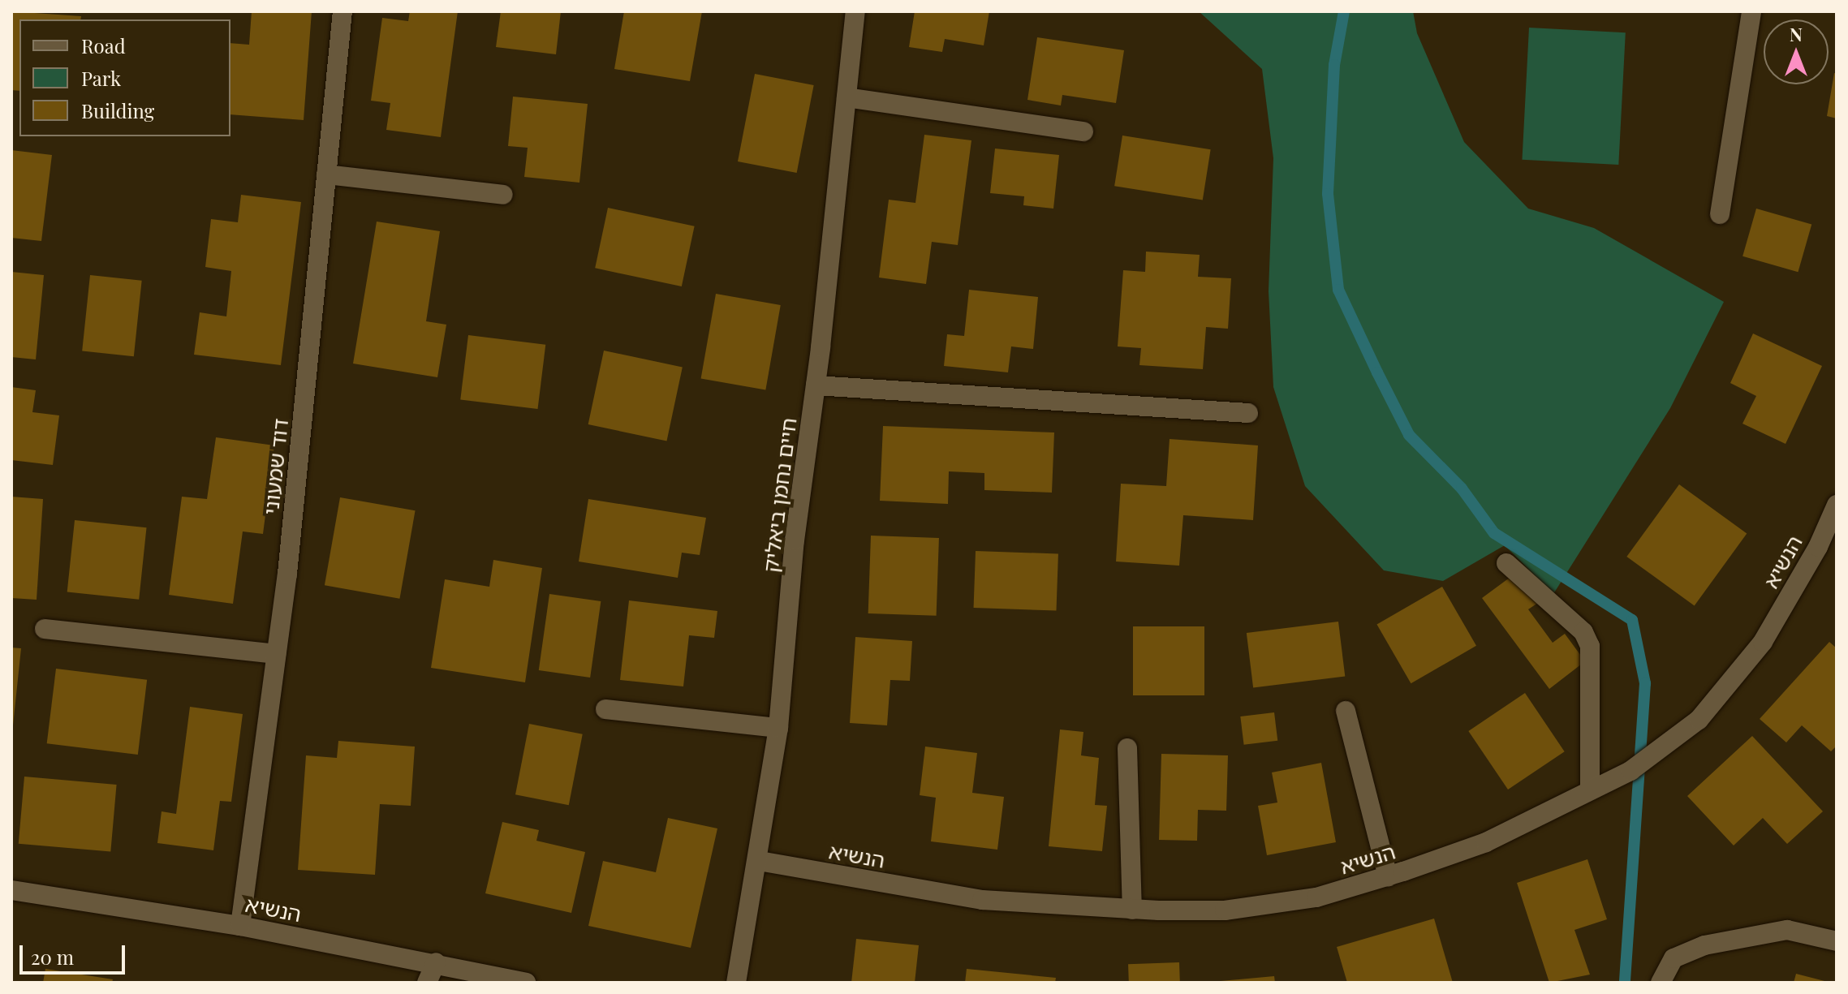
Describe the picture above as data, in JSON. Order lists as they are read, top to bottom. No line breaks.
{"streets":{"street":["דוד שמעוני","חיים נחמן ביאליק","הנשיא"]},"crossings":[["דוד שמעוני","הנשיא"],["חיים נחמן ביאליק","הנשיא"]],"legend":["Road","Park","Building"],"scale_bar":"20 m","north":"top"}
